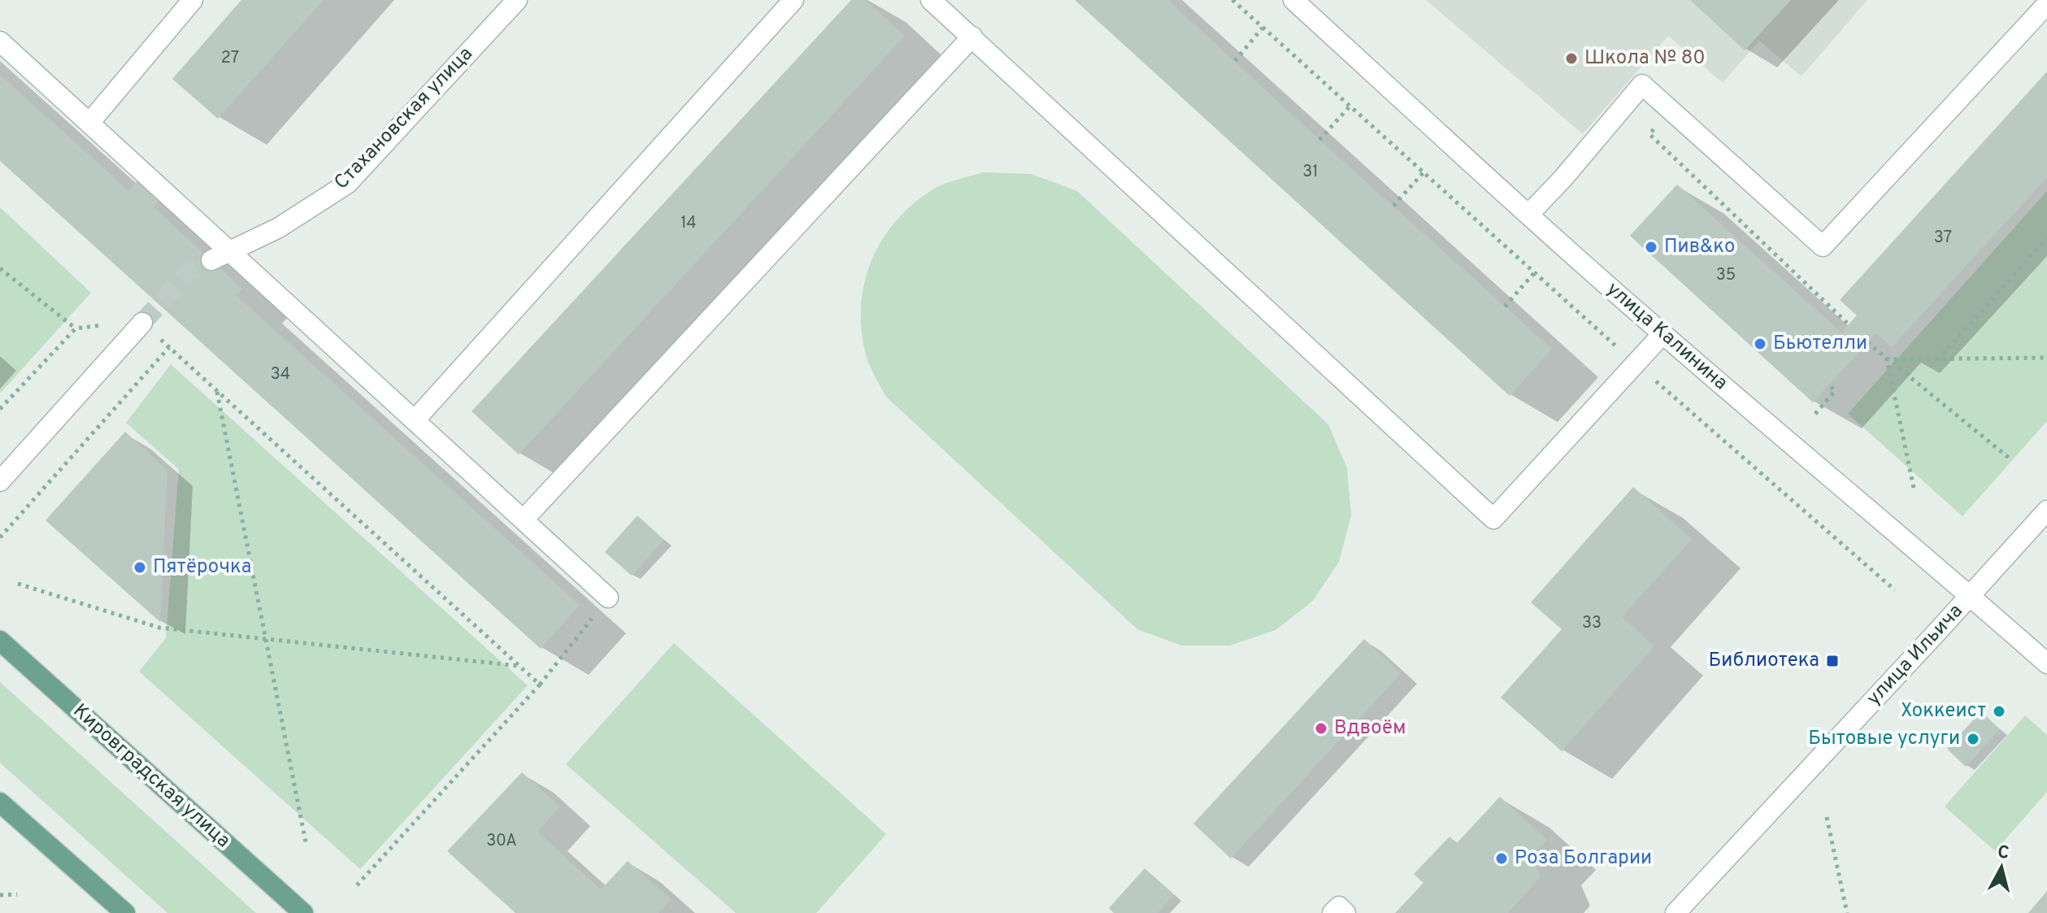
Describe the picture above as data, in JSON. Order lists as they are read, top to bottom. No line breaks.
{"streets":{"main road":["Кировградская улица"],"street":["Стахановская улица","улица Калинина","улица Ильича"]},"crossings":[["улица Калинина","улица Ильича"]],"places":{"other":["Школа № 80","Пив&ко","Бьютелли","Пятёрочка","Хоккеист","Вдвоём","Бытовые услуги","Роза Болгарии"],"transit":["Библиотека"]},"house_numbers":["27","31","14","37","35","34","33","30А"],"north":"top"}
